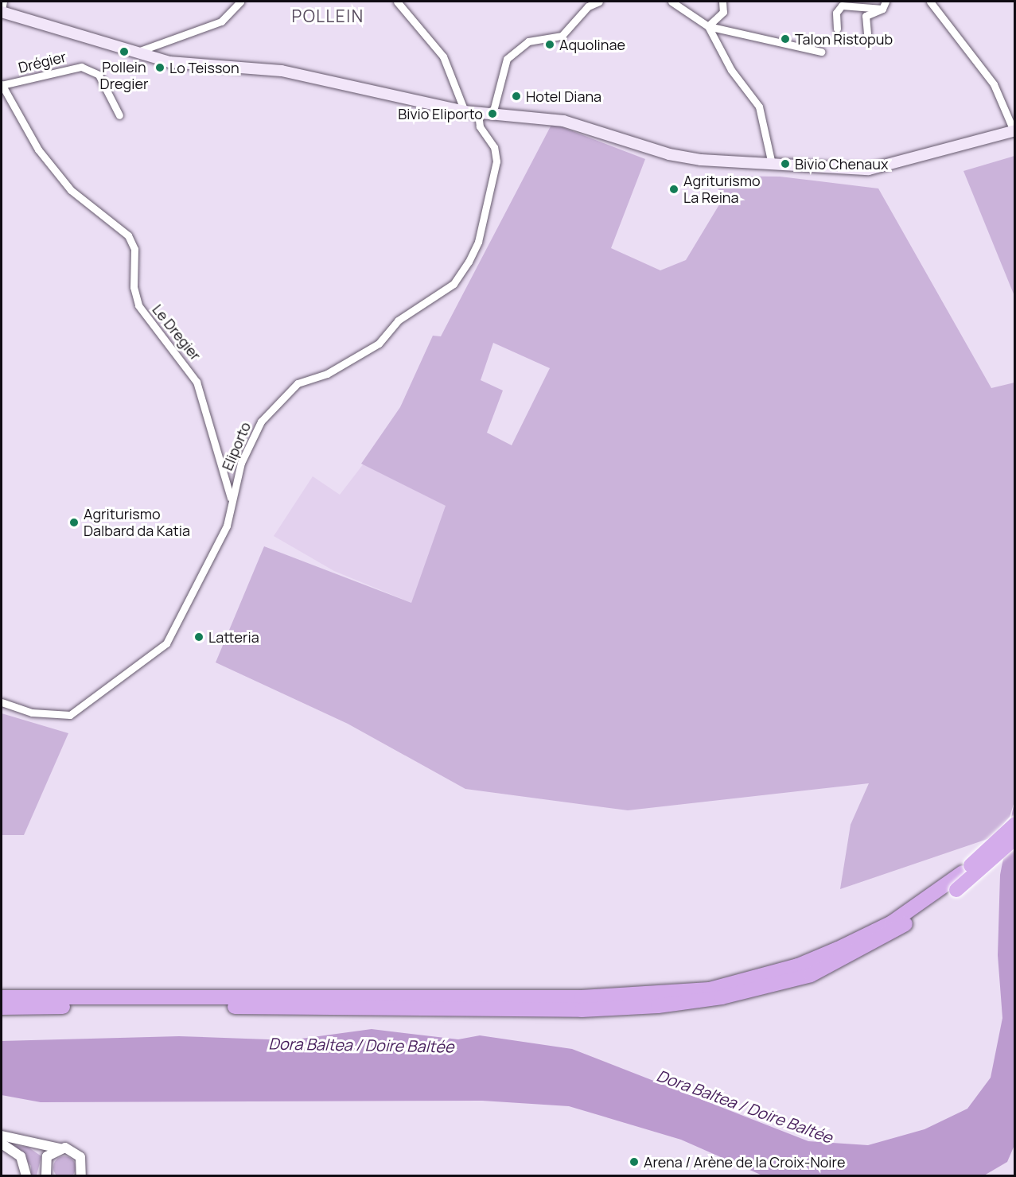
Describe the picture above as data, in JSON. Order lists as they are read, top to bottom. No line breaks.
{"streets":{"street":["Drégier","Le Dregier","Eliporto"]},"crossings":[["Drégier","Le Dregier"],["Le Dregier","Eliporto"]],"districts":["POLLEIN"],"water":["Dora Baltea / Doire Baltée"],"places":["Talon Ristopub","Aquolinae","Pollein Dregier","Lo Teisson","Hotel Diana","Bivio Eliporto","Bivio Chenaux","Agriturismo La Reina","Agriturismo Dalbard da Katia","Latteria","Arena / Arène de la Croix-Noire"]}
